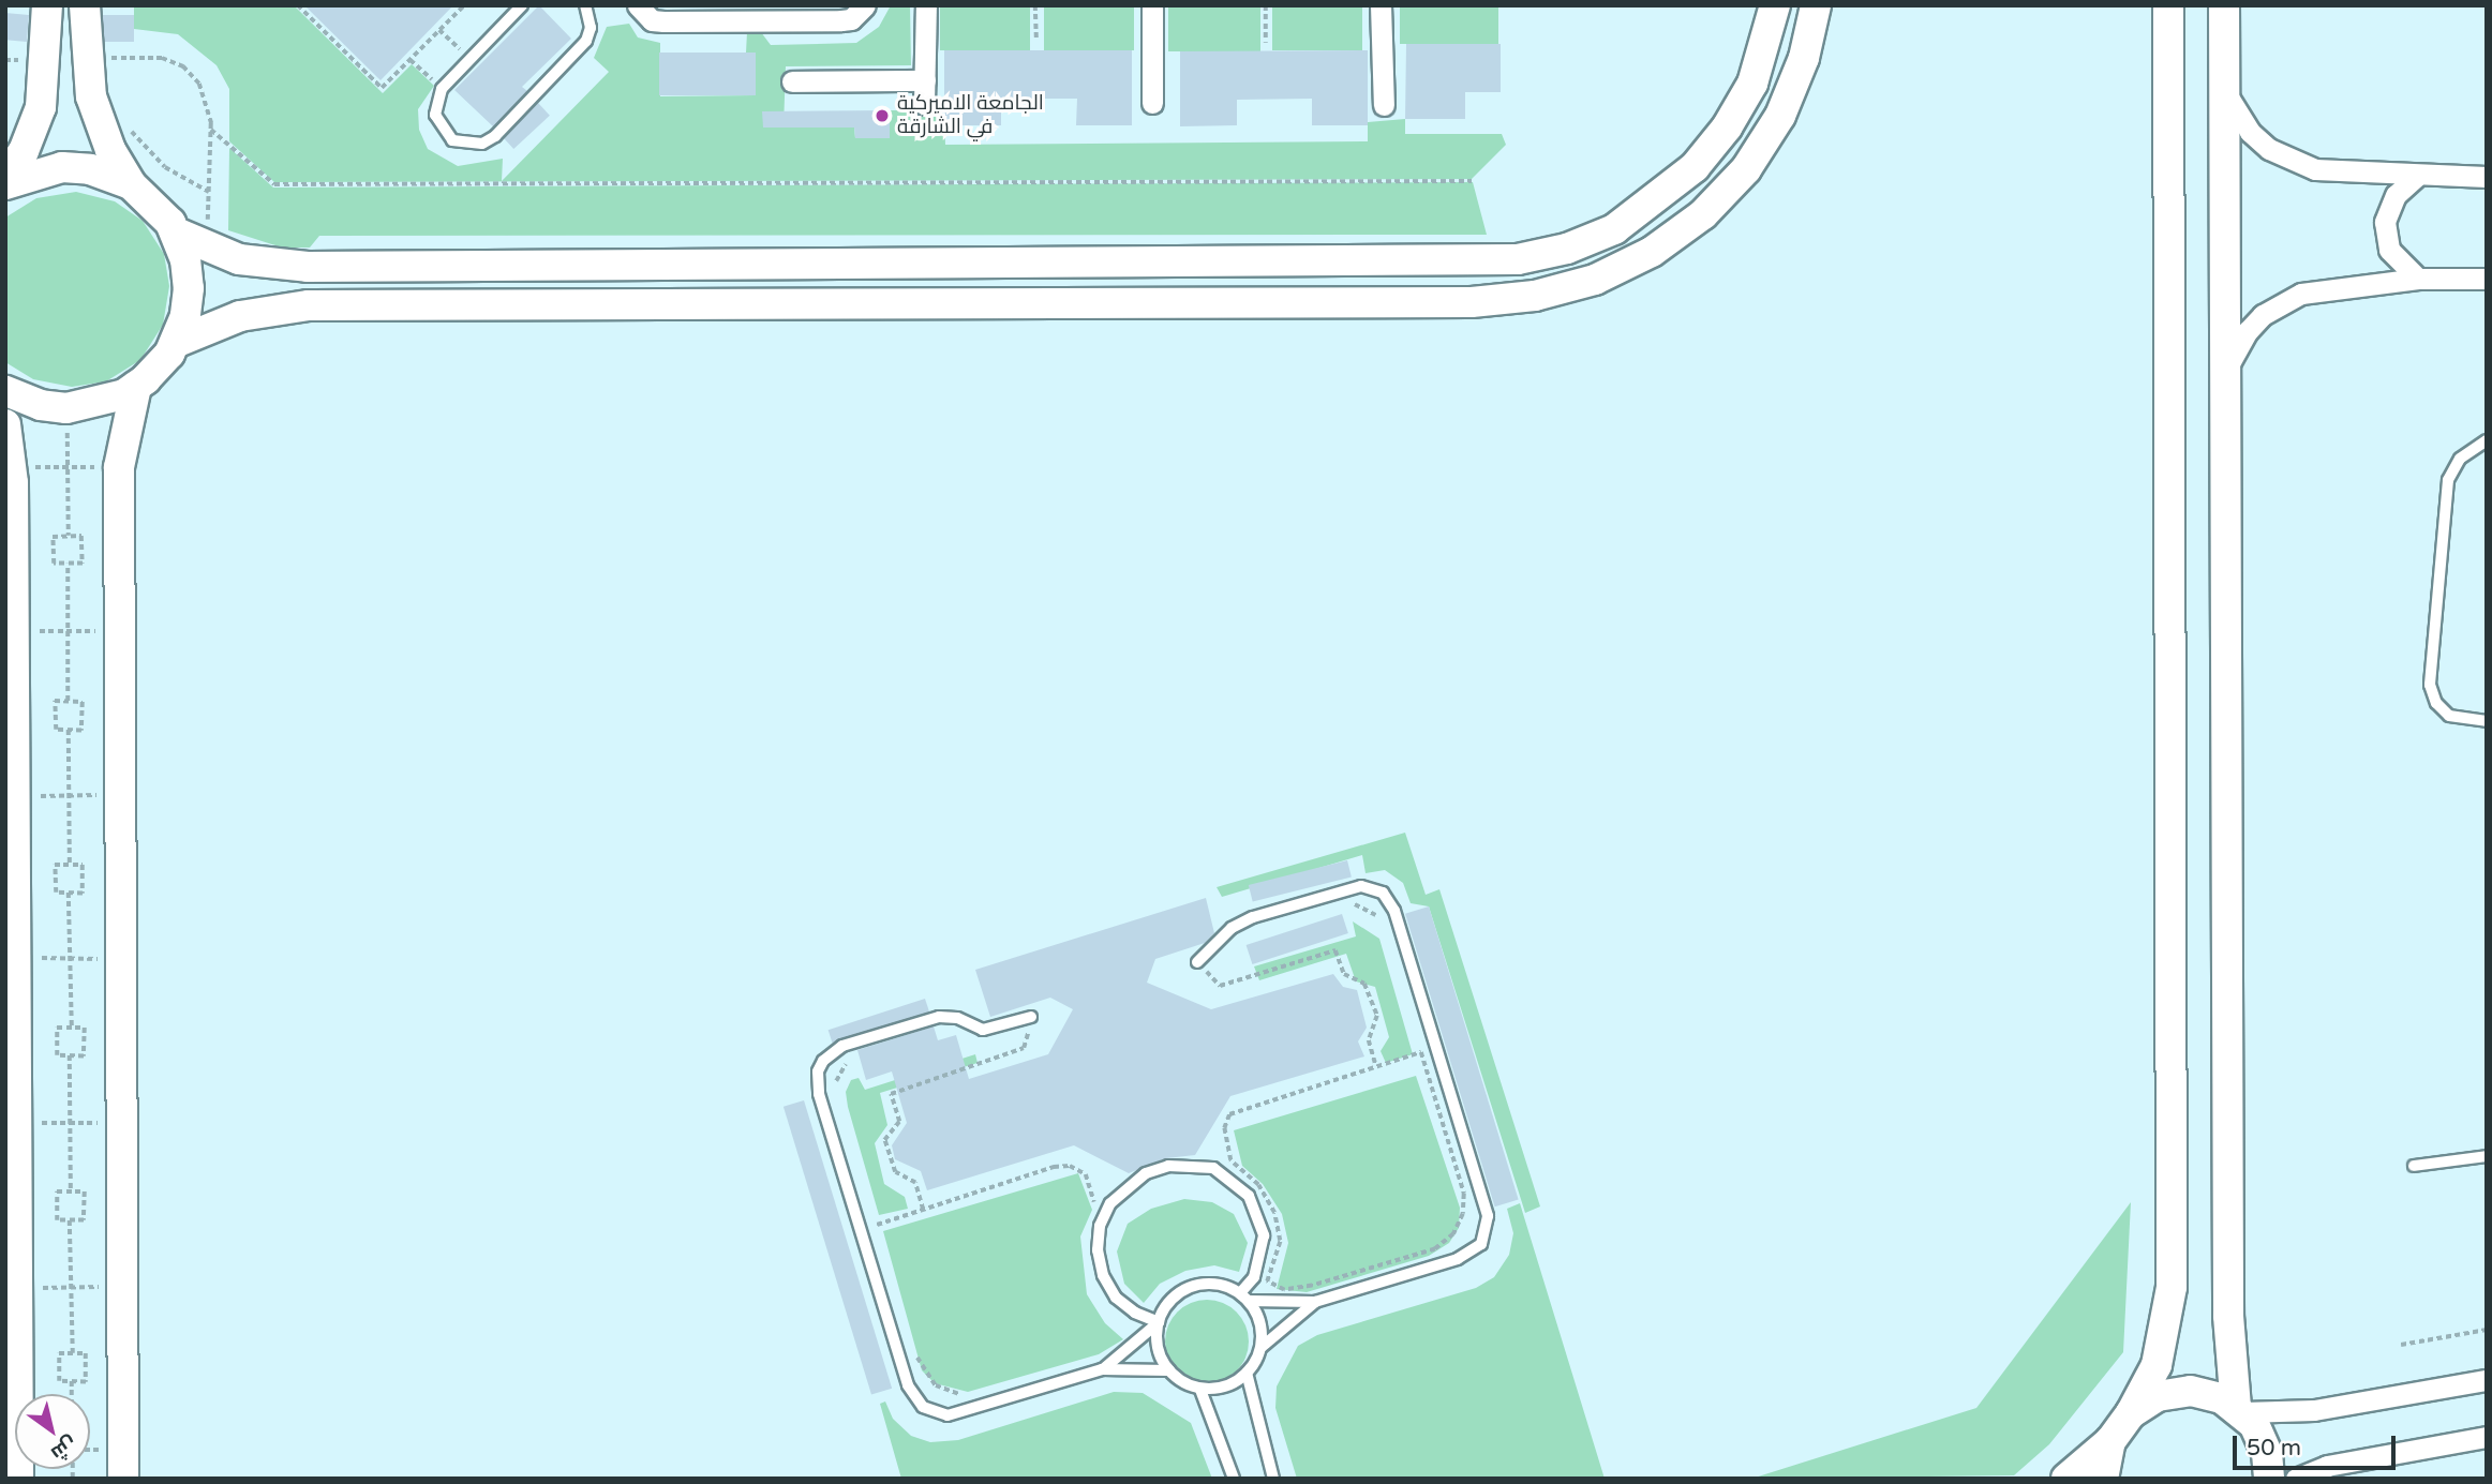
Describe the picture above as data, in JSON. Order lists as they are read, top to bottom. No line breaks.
{"places":["الجامعة الاميركية في الشارقة"],"scale_bar":"50 m","north":"bottom right"}
